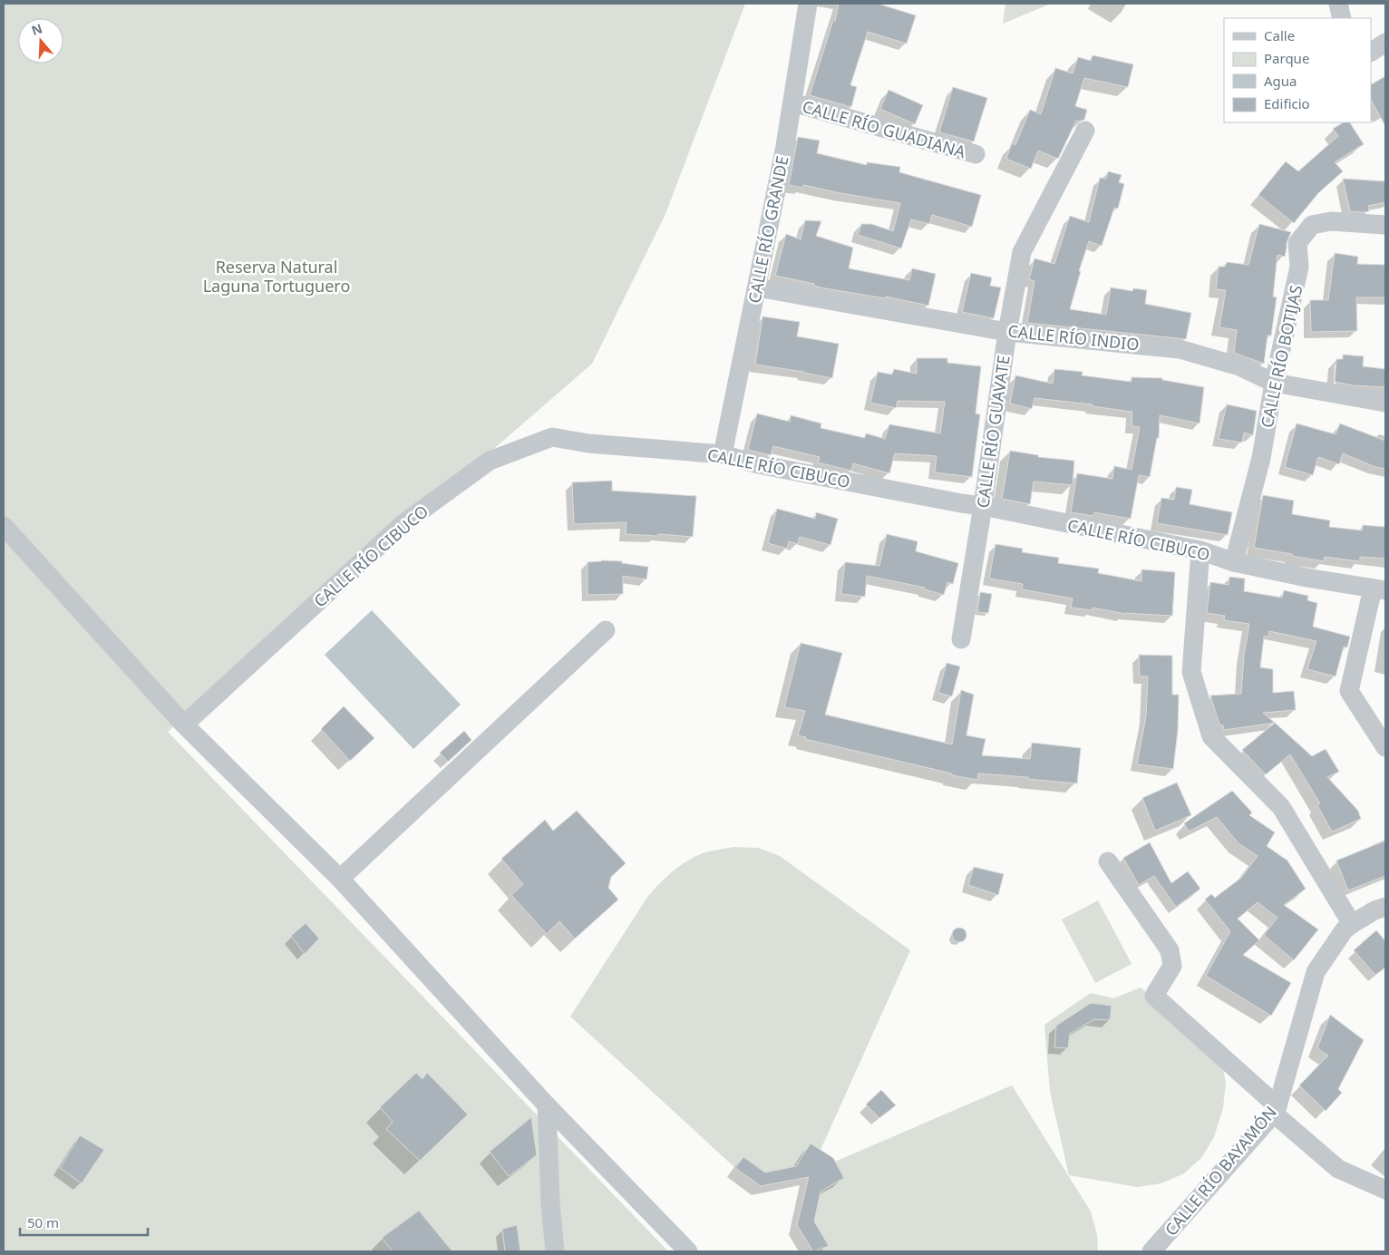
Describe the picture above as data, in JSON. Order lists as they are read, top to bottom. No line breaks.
{"streets":{"street":["CALLE RÍO GUADIANA","CALLE RÍO GRANDE","CALLE RÍO INDIO","CALLE RÍO BOTIJAS","CALLE RÍO GUAVATE","CALLE RÍO CIBUCO","CALLE RÍO BAYAMÓN"]},"crossings":[["CALLE RÍO GUADIANA","CALLE RÍO GRANDE"],["CALLE RÍO GRANDE","CALLE RÍO INDIO"],["CALLE RÍO GRANDE","CALLE RÍO CIBUCO"],["CALLE RÍO INDIO","CALLE RÍO BOTIJAS"],["CALLE RÍO INDIO","CALLE RÍO GUAVATE"],["CALLE RÍO BOTIJAS","CALLE RÍO CIBUCO"],["CALLE RÍO GUAVATE","CALLE RÍO CIBUCO"]],"parks":["Reserva Natural Laguna Tortuguero"],"legend":["Calle","Parque","Agua","Edificio"],"scale_bar":"50 m","north":"top"}
